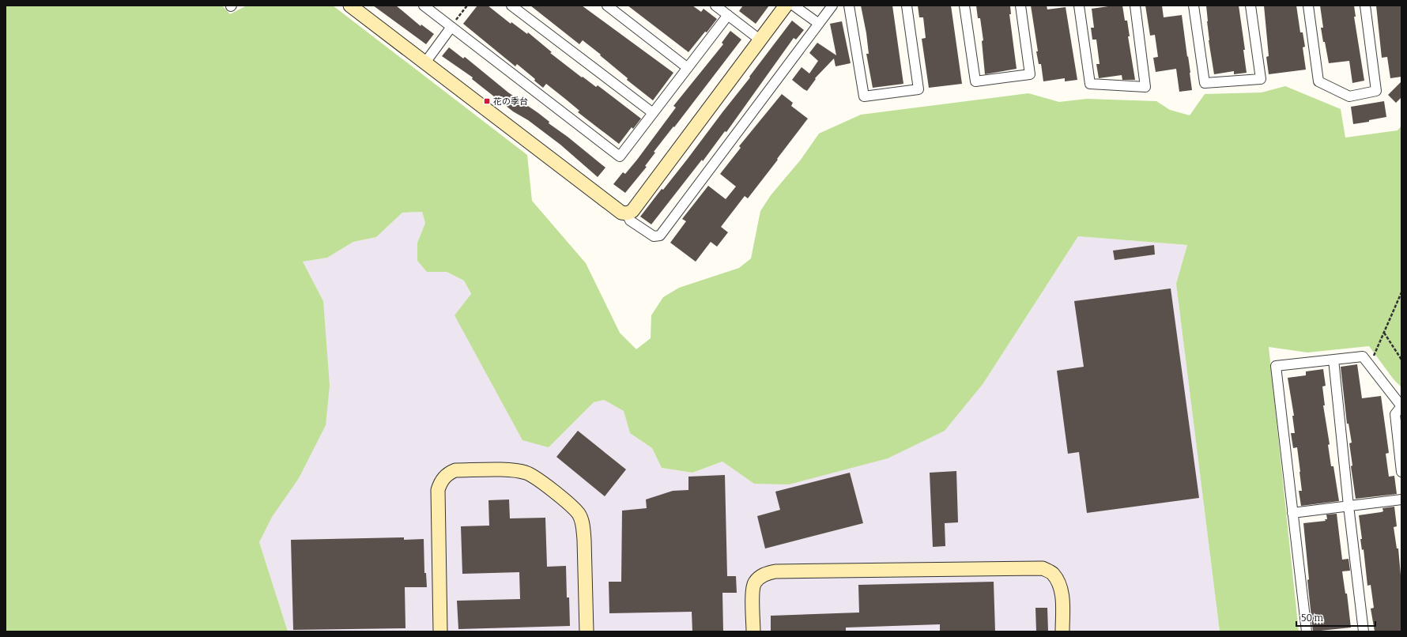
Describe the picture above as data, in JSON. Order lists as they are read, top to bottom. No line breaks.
{"places":{"transit":["花の季台"]},"scale_bar":"50 m"}
